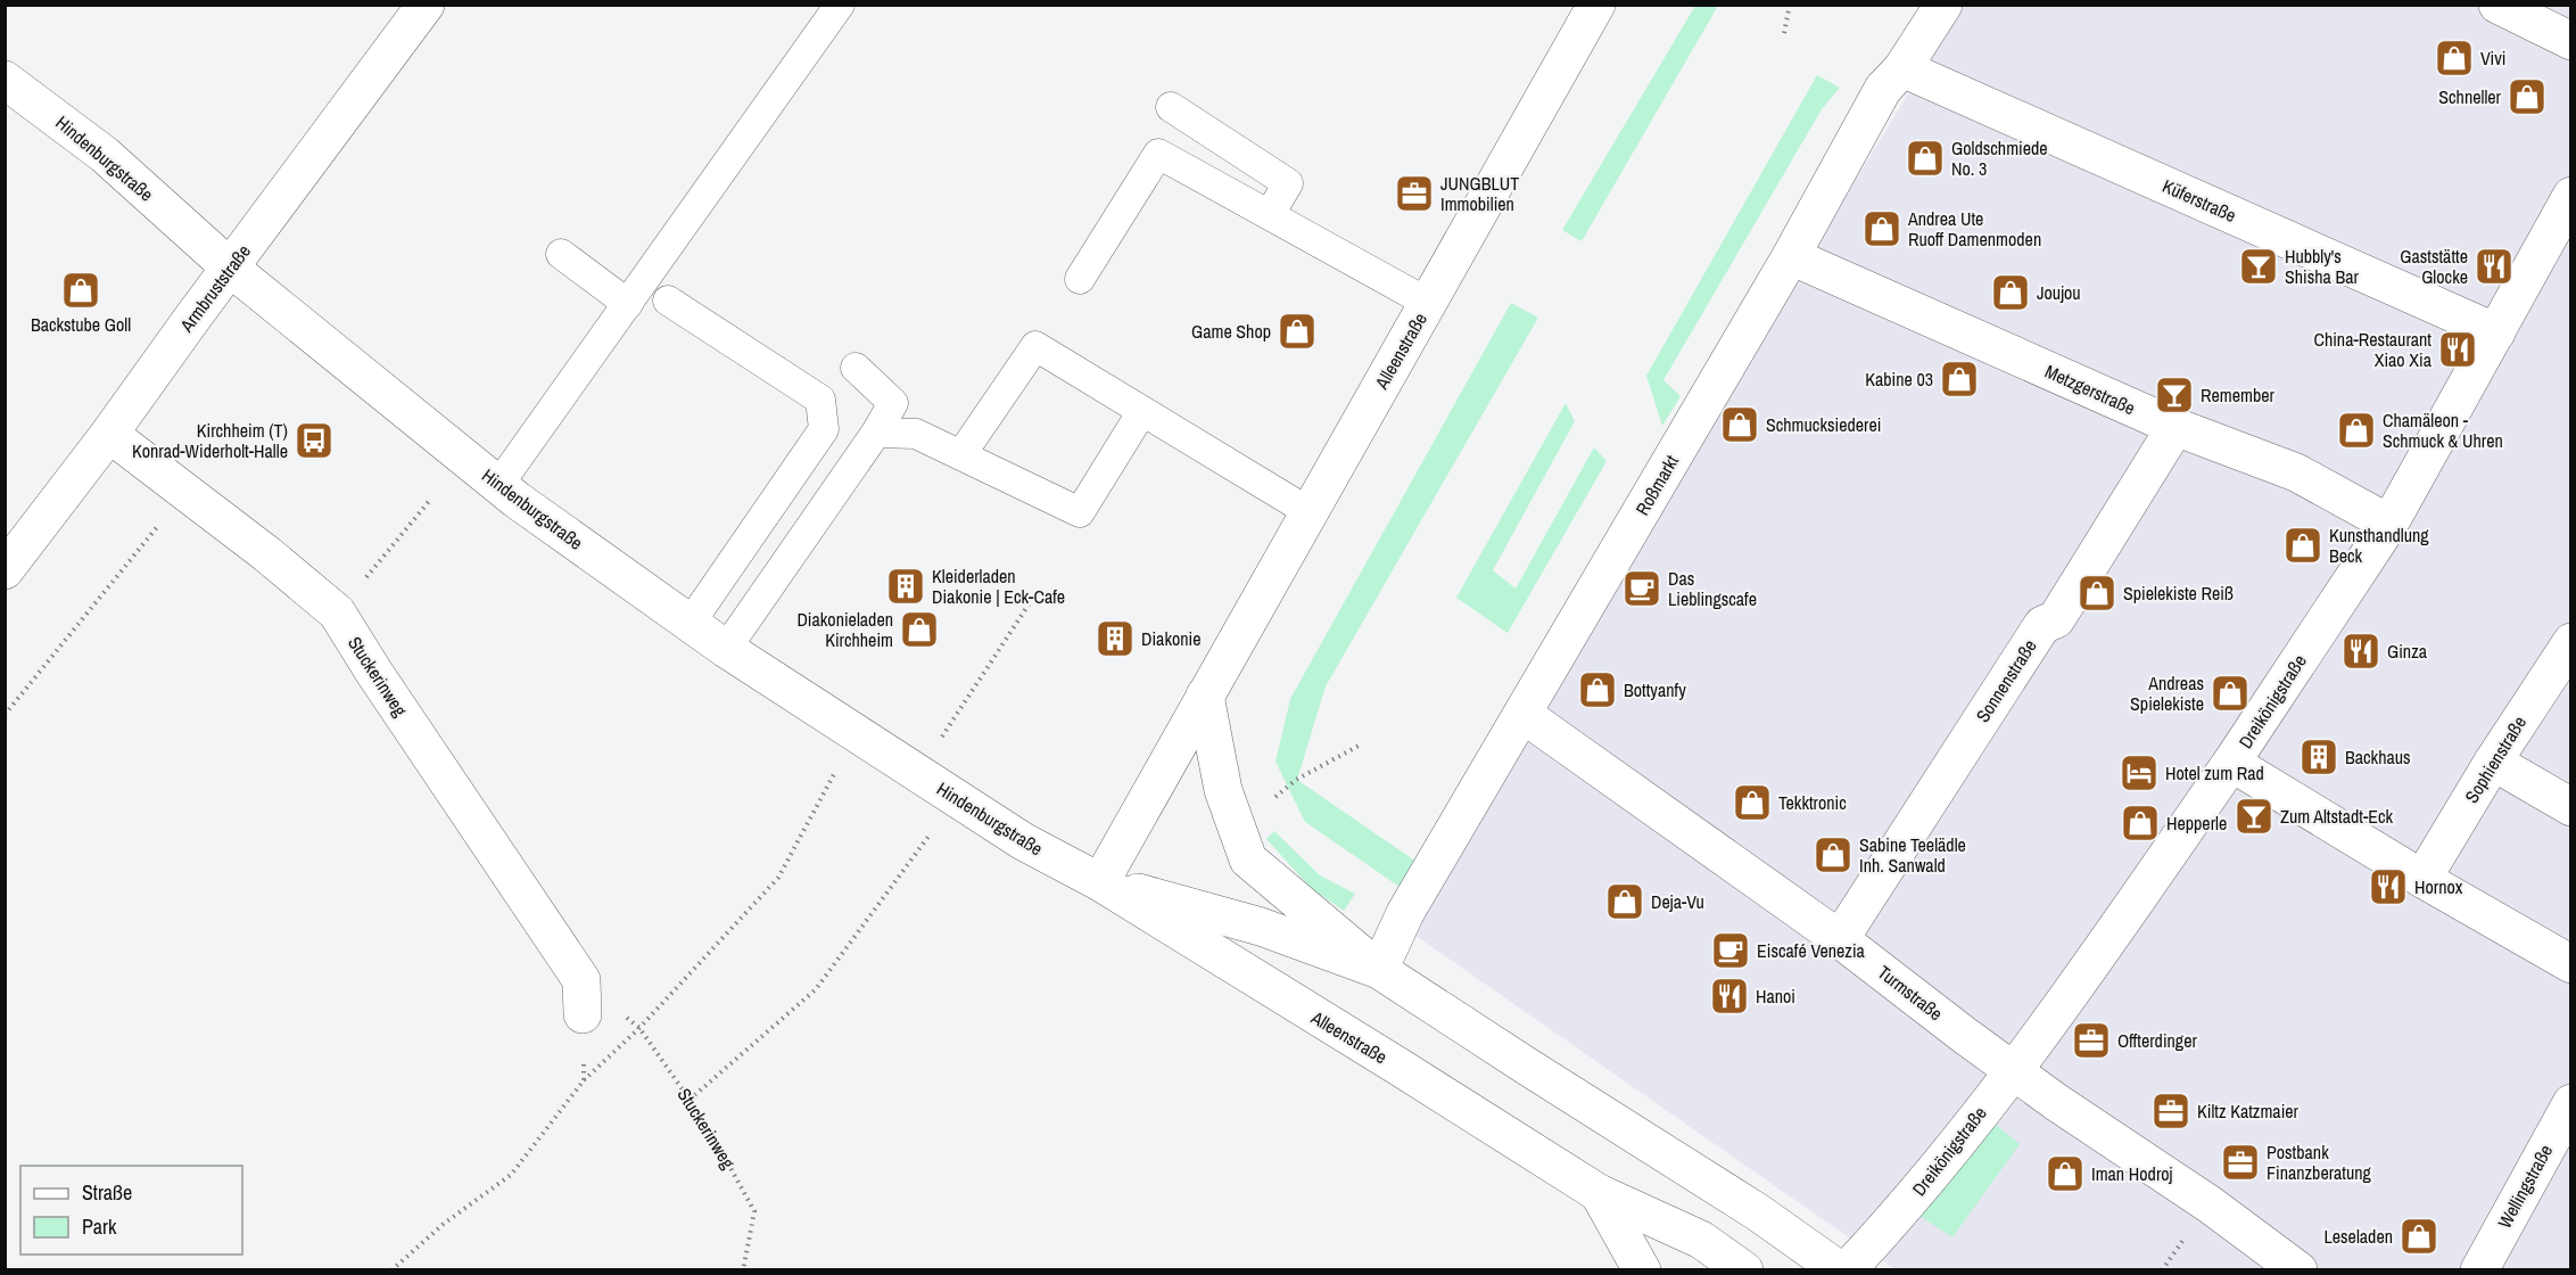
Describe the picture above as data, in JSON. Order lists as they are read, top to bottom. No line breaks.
{"streets":{"street":["Hindenburgstraße","Küferstraße","Armbruststraße","Alleenstraße","Metzgerstraße","Roßmarkt","Stuckerinweg","Sonnenstraße","Dreikönigstraße","Sophienstraße","Turmstraße","Wellingstraße"]},"crossings":[["Hindenburgstraße","Armbruststraße"],["Hindenburgstraße","Alleenstraße"],["Küferstraße","Roßmarkt"],["Küferstraße","Dreikönigstraße"],["Armbruststraße","Stuckerinweg"],["Metzgerstraße","Roßmarkt"],["Metzgerstraße","Sonnenstraße"],["Metzgerstraße","Dreikönigstraße"],["Roßmarkt","Turmstraße"],["Sonnenstraße","Turmstraße"],["Dreikönigstraße","Turmstraße"]],"places":{"shop":["Vivi","Schneller","Goldschmiede No. 3","Andrea Ute Ruoff Damenmoden","Backstube Goll","Joujou","Game Shop","Kabine 03","Schmucksiederei","Chamäleon - Schmuck & Uhren","Kunsthandlung Beck","Spielekiste Reiß","Diakonieladen Kirchheim","Bottyanfy","Andreas Spielekiste","Tekktronic","Hepperle","Sabine Teelädle Inh. Sanwald","Deja-Vu","Iman Hodroj","Leseladen"],"office":["JUNGBLUT Immobilien","Offterdinger","Kiltz Katzmaier","Postbank Finanzberatung"],"bar":["Hubbly's Shisha Bar","Remember","Zum Altstadt-Eck"],"restaurant":["Gaststätte Glocke","China-Restaurant Xiao Xia","Ginza","Hornox","Hanoi"],"bus stop":["Kirchheim (T) Konrad-Widerholt-Halle"],"building":["Kleiderladen Diakonie | Eck-Cafe","Diakonie","Backhaus"],"cafe":["Das Lieblingscafe","Eiscafé Venezia"],"hotel":["Hotel zum Rad"]},"legend":["Straße","Park"]}
